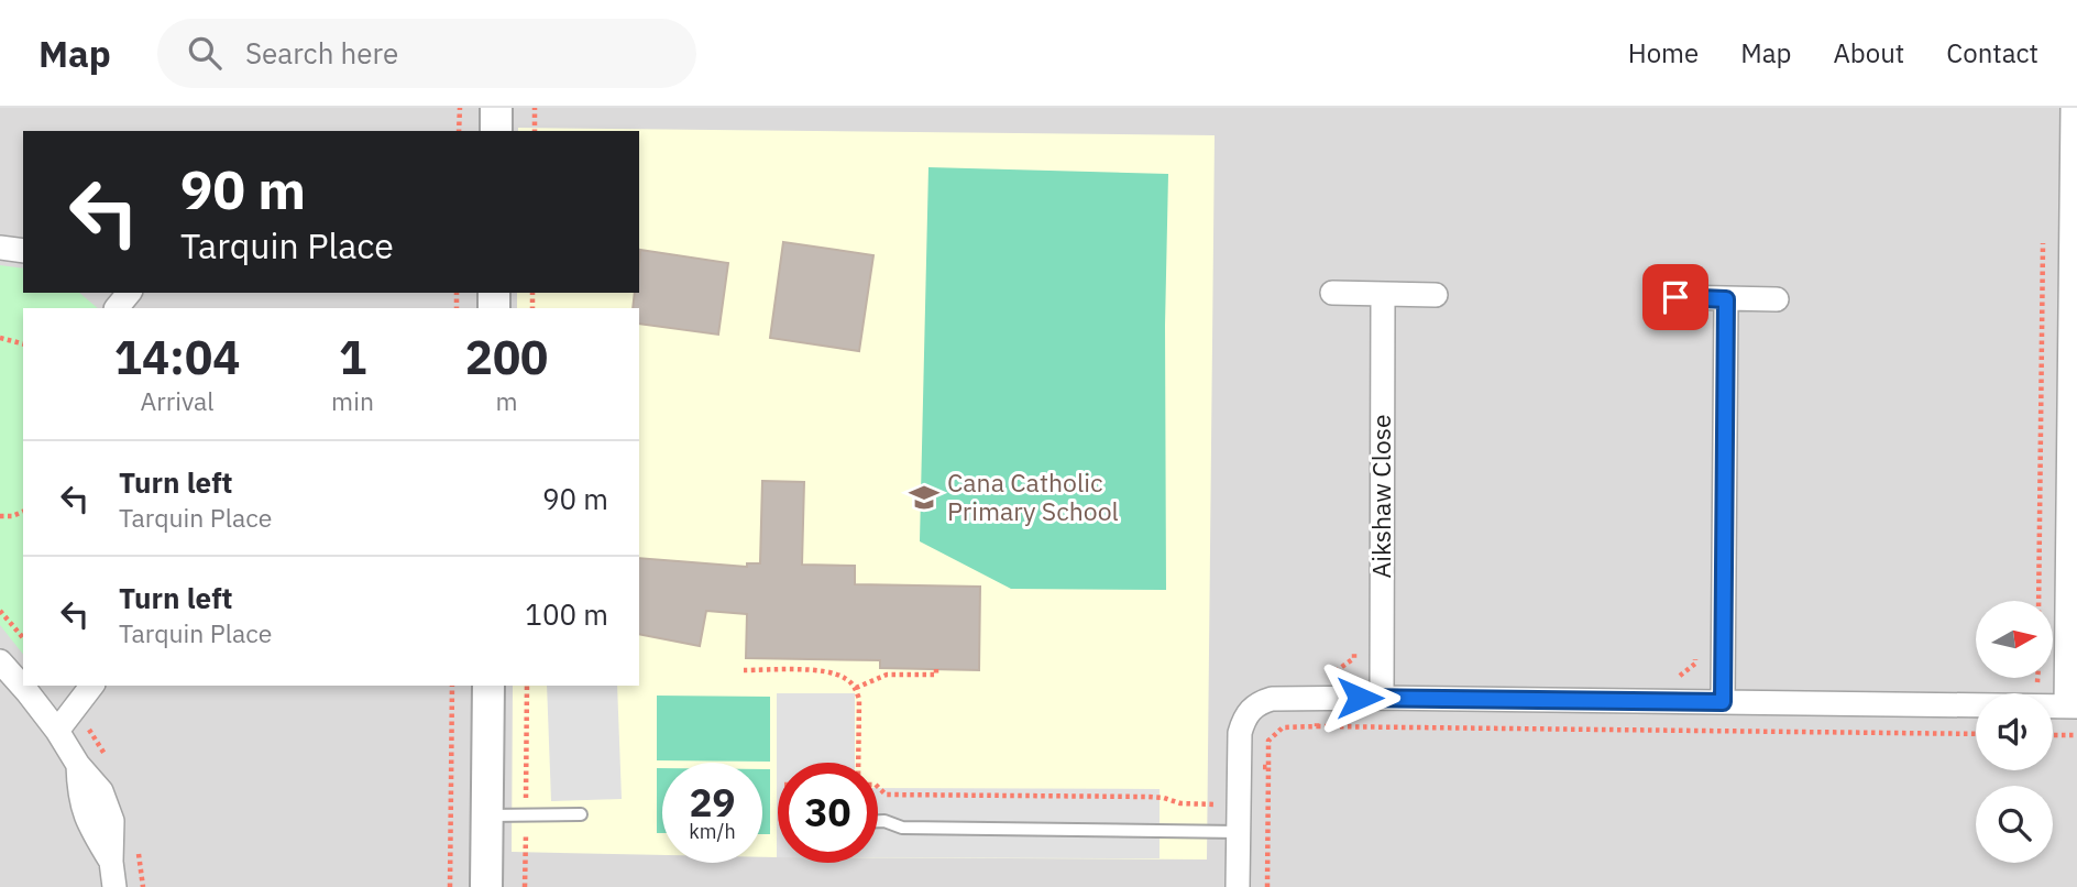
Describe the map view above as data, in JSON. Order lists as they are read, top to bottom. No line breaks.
{"streets":{"street":["Aikshaw Close"]},"places":{"school or university":["Cana Catholic Primary School"]},"north":"right","page":{"header":"Map","search":"Search here","nav":["Home","Map","About","Contact"],"turn":["90 m","Tarquin Place"],"eta":["14:04","Arrival","1","min","200","m"],"list":[{"name":"Turn left","note":"Tarquin Place","value":"90 m"},{"name":"Turn left","note":"Tarquin Place","value":"100 m"}],"speed":"29 km/h","limit":"30"}}
